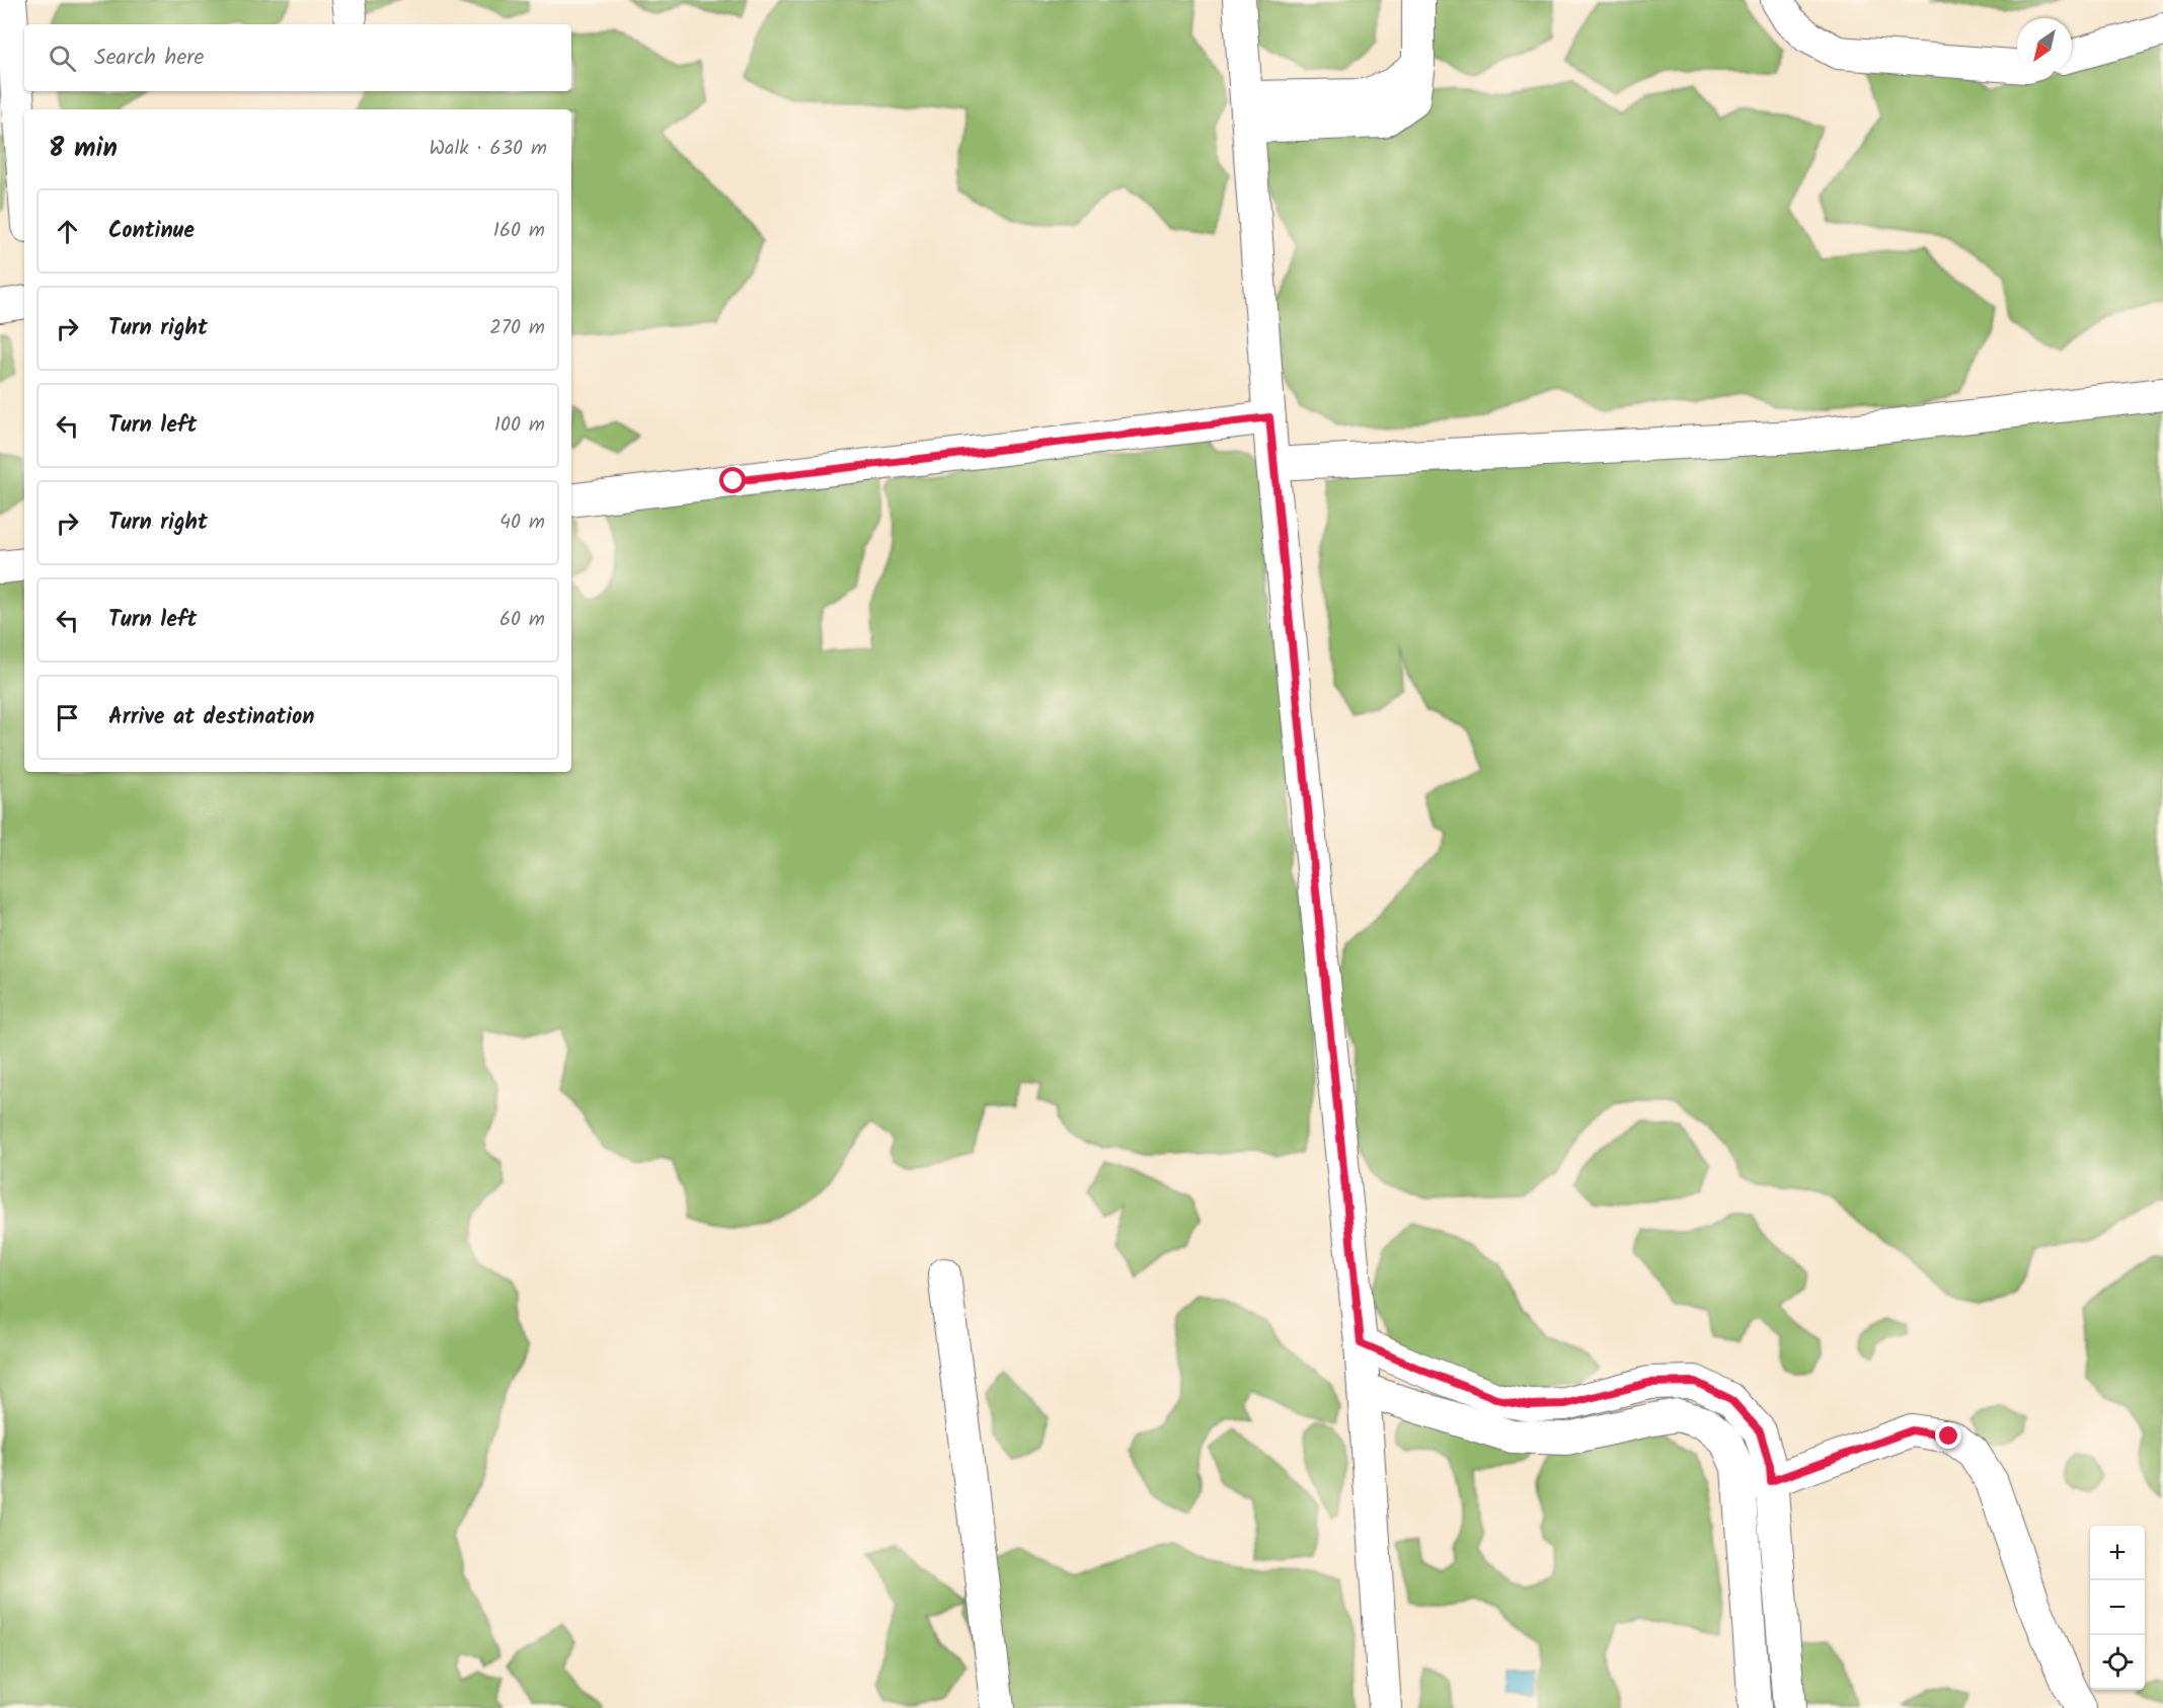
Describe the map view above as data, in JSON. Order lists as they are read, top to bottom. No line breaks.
{"north":"bottom left","page":{"search":"Search here","heading":["8 min","Walk · 630 m"],"list":[["Continue","160 m"],["Turn right","270 m"],["Turn left","100 m"],["Turn right","40 m"],["Turn left","60 m"],"Arrive at destination"],"map_buttons":["+","−"]}}
